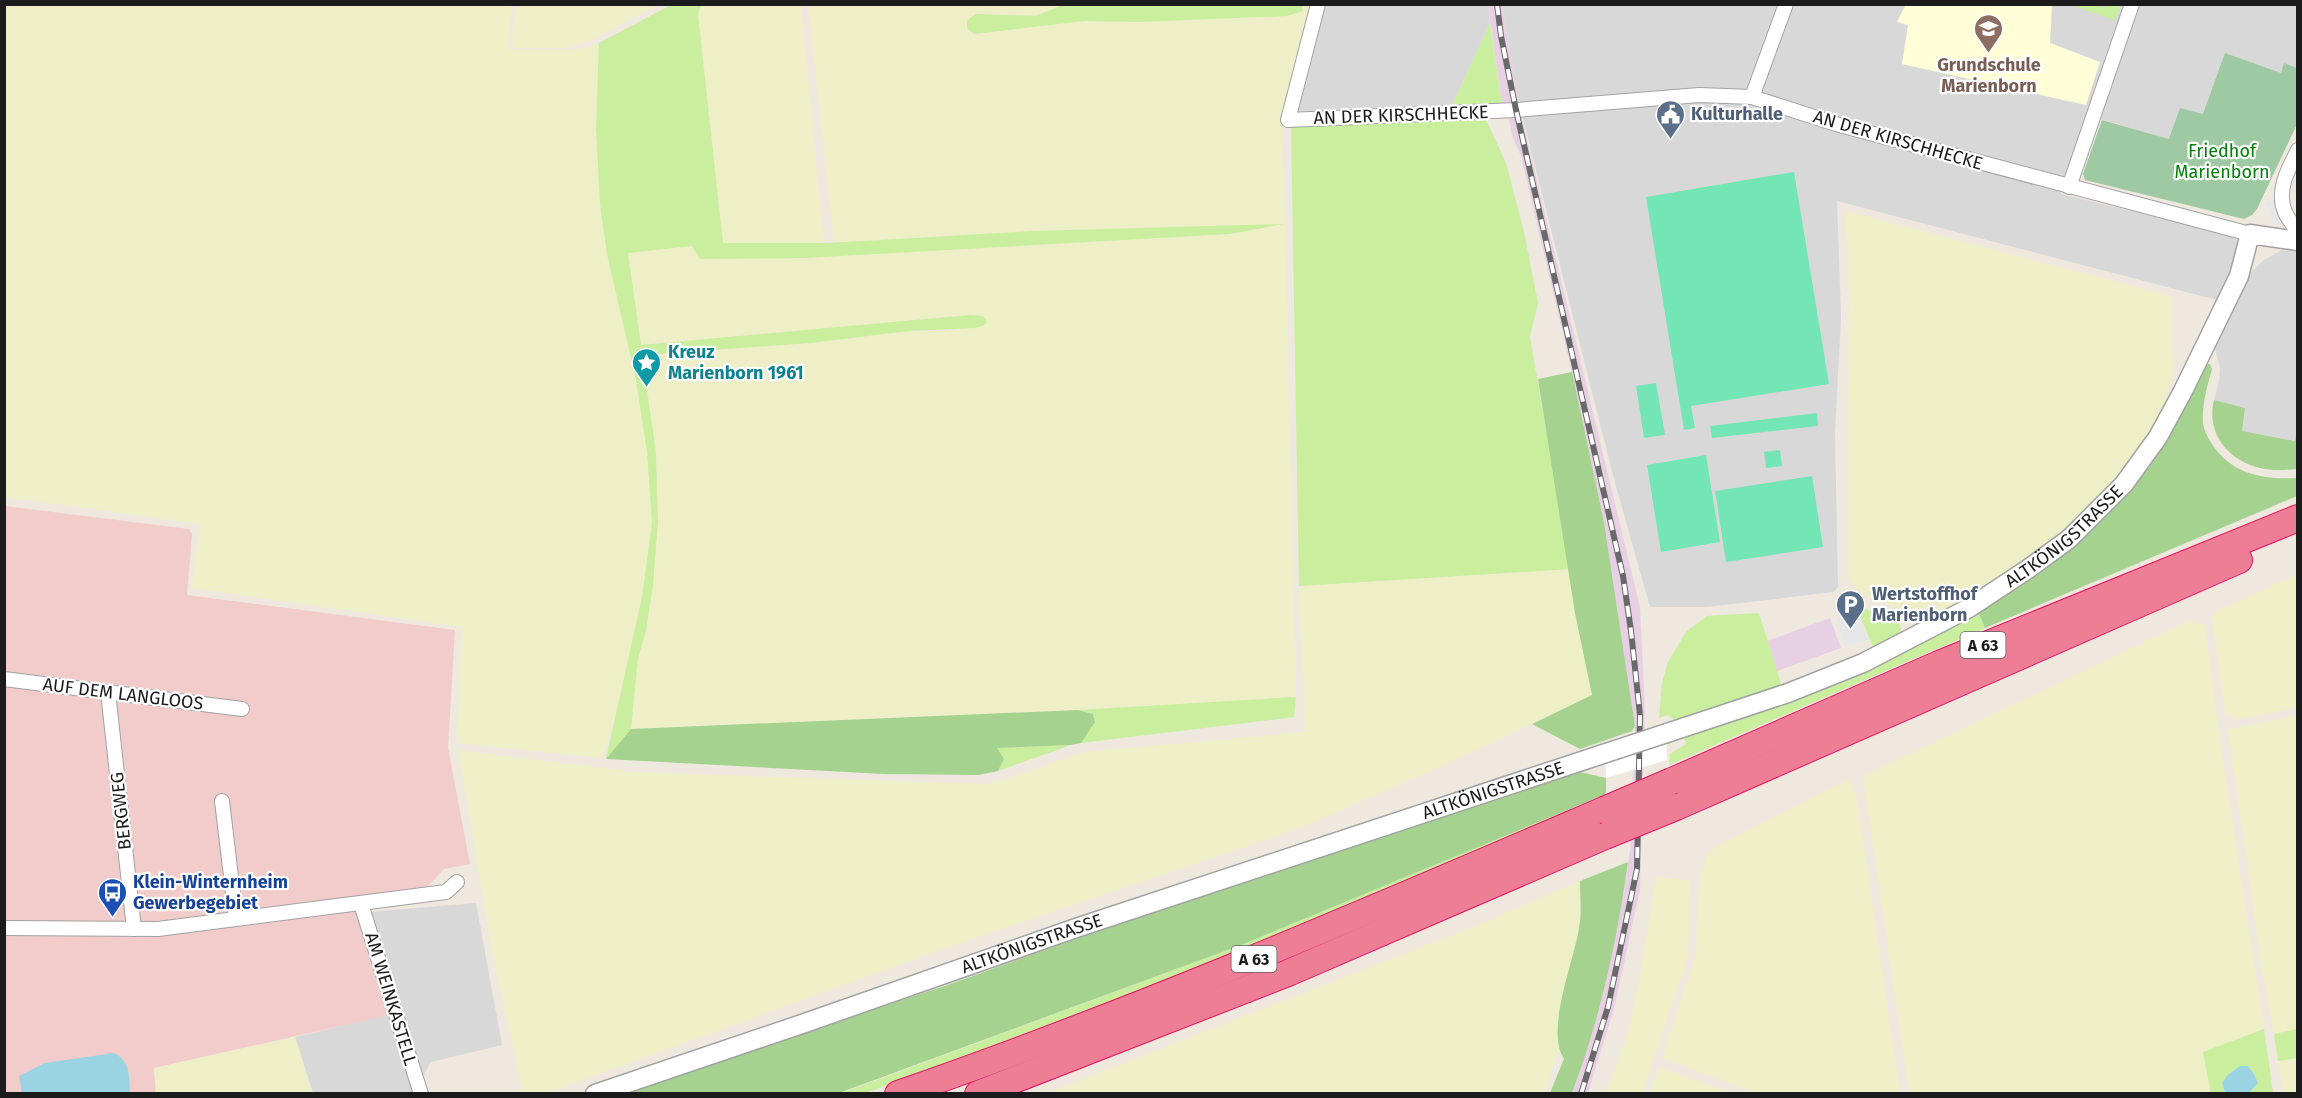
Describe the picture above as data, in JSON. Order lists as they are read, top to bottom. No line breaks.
{"streets":{"highway":["A 63"],"street":["AN DER KIRSCHHECKE","ALTKÖNIGSTRASSE","AUF DEM LANGLOOS","BERGWEG","AM WEINKASTELL"]},"crossings":[["AN DER KIRSCHHECKE","ALTKÖNIGSTRASSE"],["AUF DEM LANGLOOS","BERGWEG"]],"parks":["Friedhof Marienborn"],"places":{"school or university":["Grundschule Marienborn"],"public building":["Kulturhalle"],"place":["Kreuz Marienborn 1961"],"parking":["Wertstoffhof Marienborn"],"bus stop":["Klein-Winternheim Gewerbegebiet"]}}
